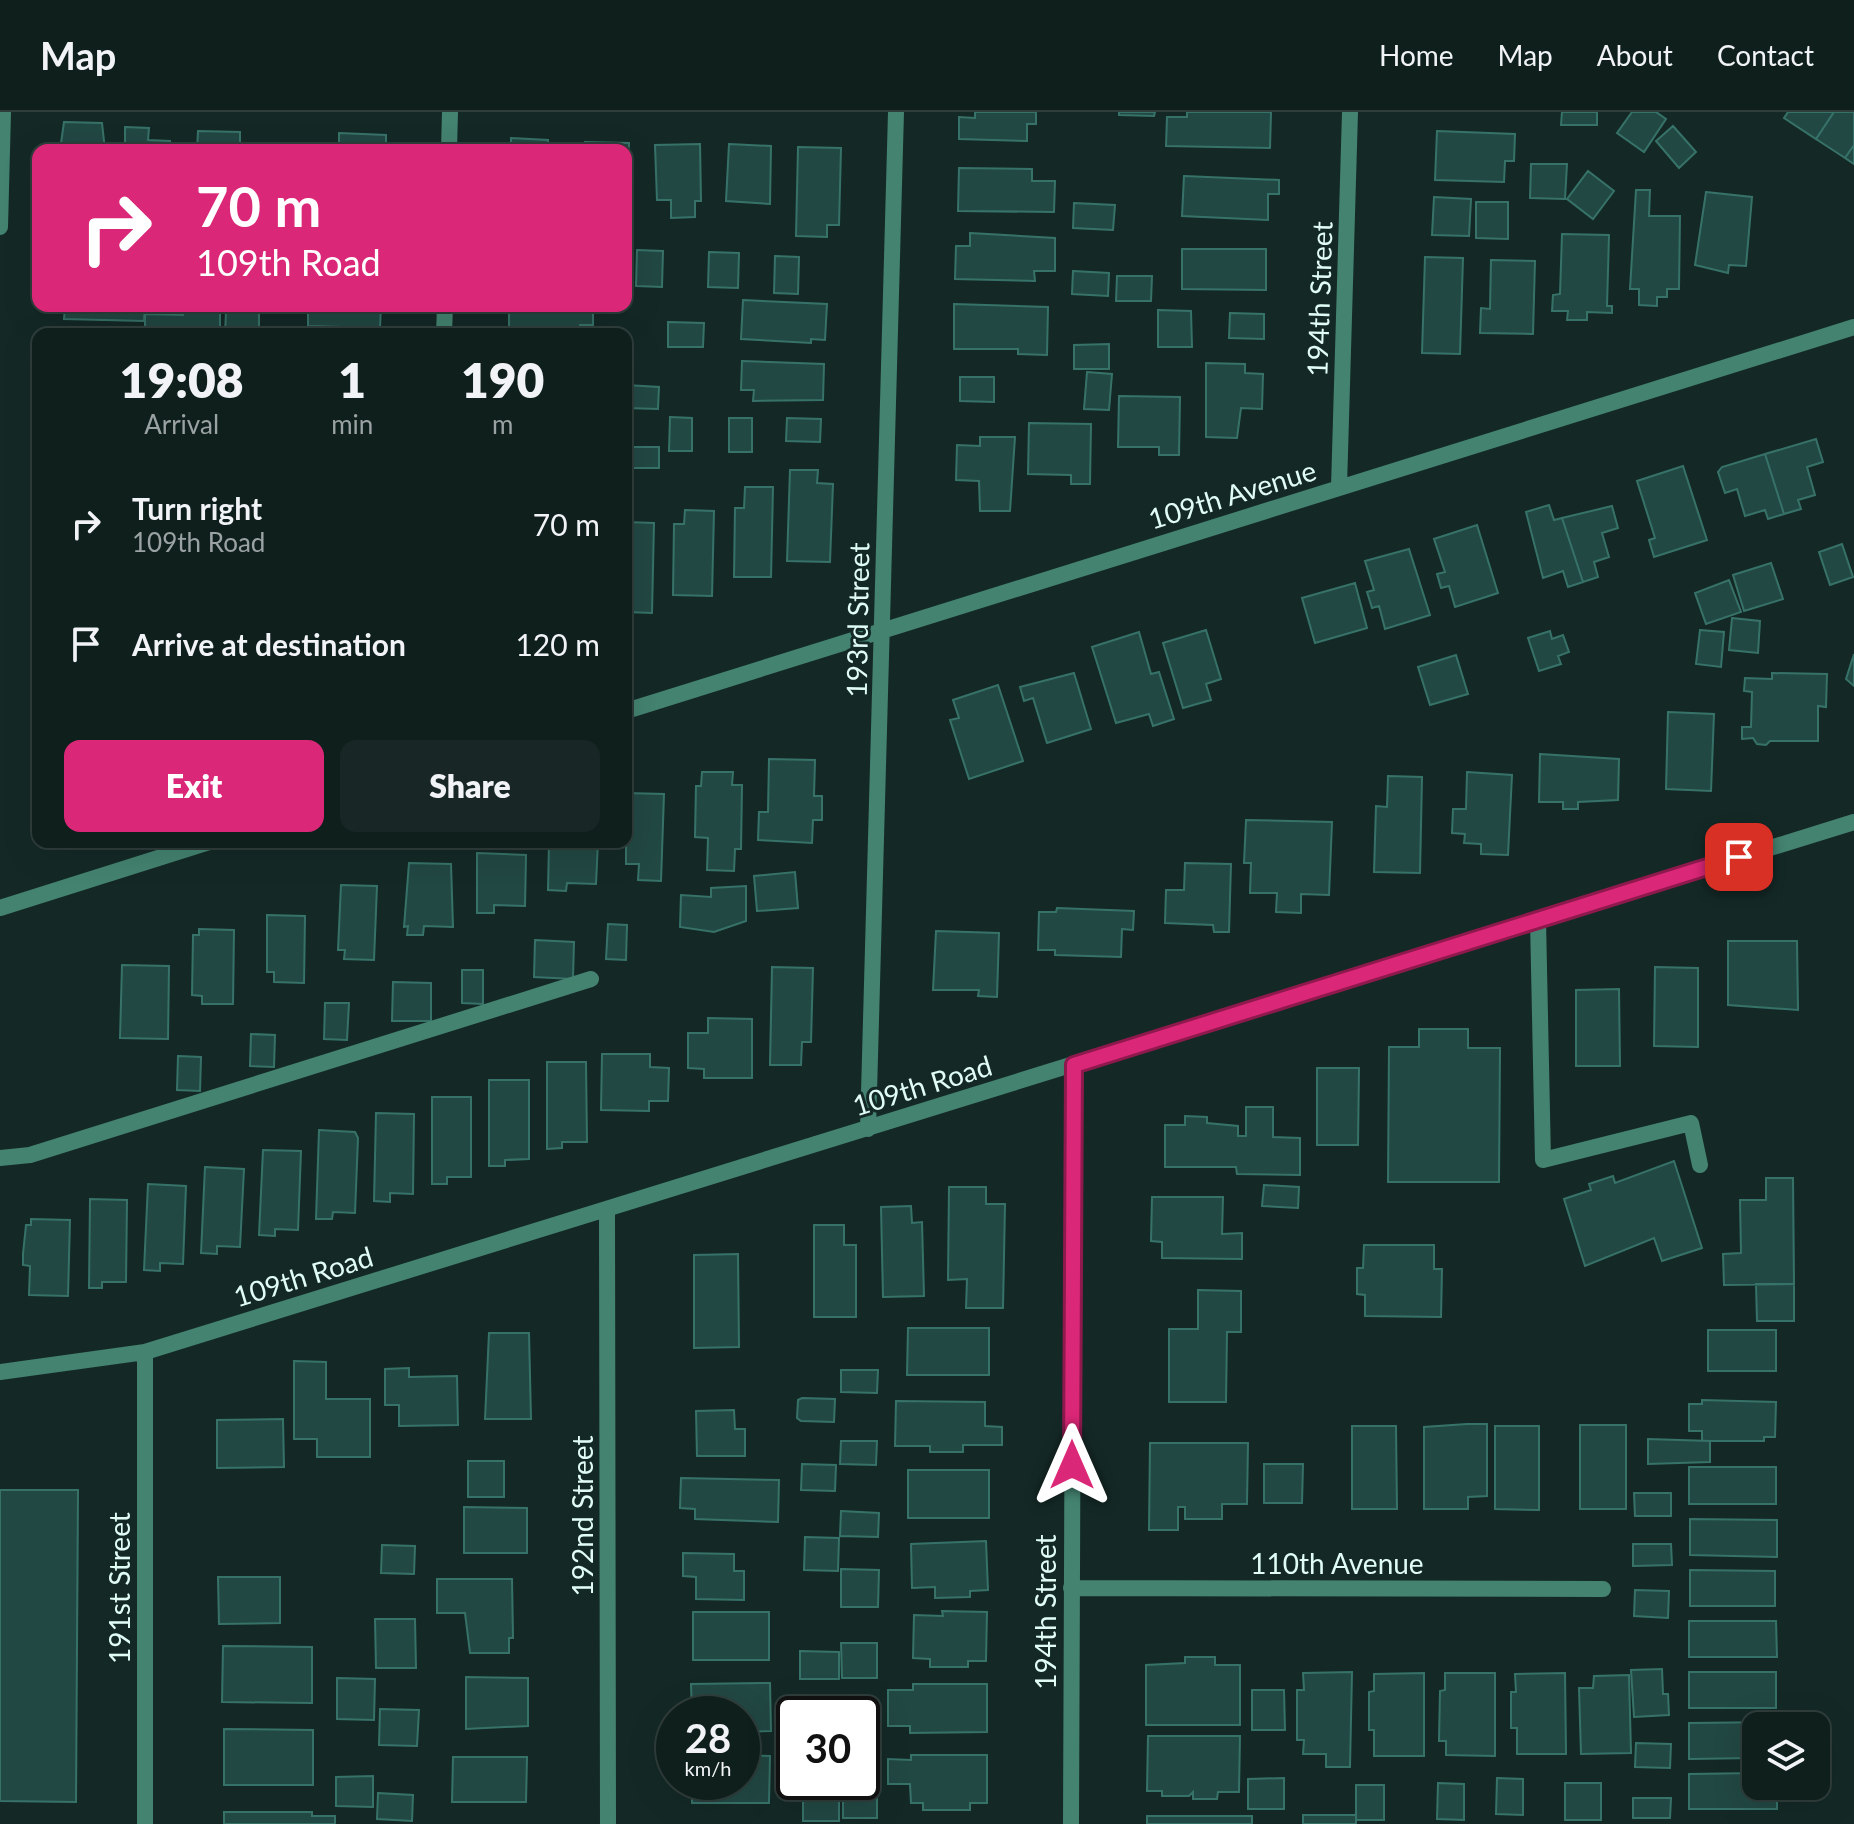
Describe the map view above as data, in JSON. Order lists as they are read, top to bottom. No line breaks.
{"streets":{"street":["194th Street","109th Avenue","193rd Street","109th Road","192nd Street","110th Avenue","191st Street"]},"crossings":[["194th Street","109th Avenue"],["194th Street","109th Road"],["194th Street","110th Avenue"],["109th Avenue","193rd Street"],["193rd Street","109th Road"],["109th Road","192nd Street"],["109th Road","191st Street"]],"page":{"header":"Map","nav":["Home","Map","About","Contact"],"turn":["70 m","109th Road"],"eta":["19:08","Arrival","1","min","190","m"],"list":[{"name":"Turn right","note":"109th Road","value":"70 m"},{"name":"Arrive at destination","value":"120 m"}],"buttons":["Exit","Share"],"speed":"28 km/h","limit":"30"}}
